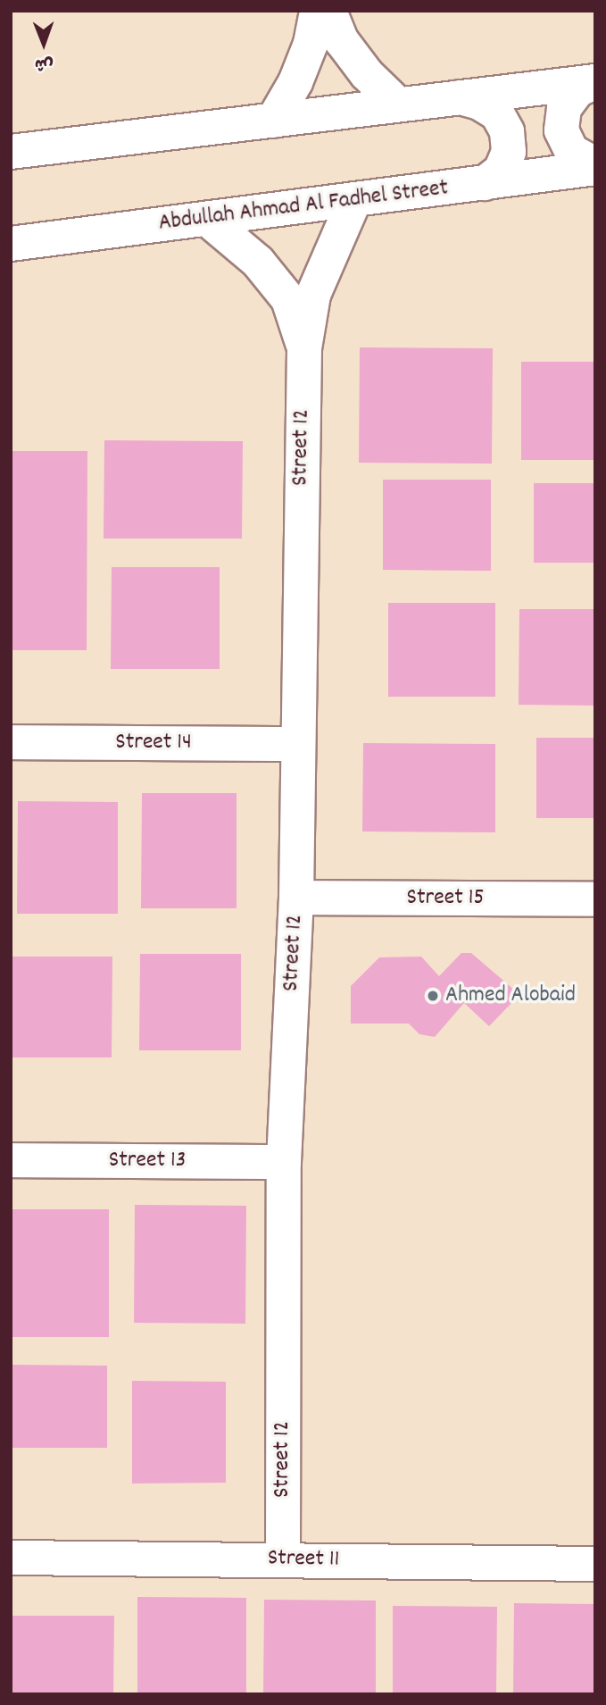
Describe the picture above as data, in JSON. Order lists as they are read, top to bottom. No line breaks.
{"streets":{"street":["Abdullah Ahmad Al Fadhel Street","Street 12","Street 14","Street 15","Street 13","Street 11"]},"crossings":[["Abdullah Ahmad Al Fadhel Street","Street 12"],["Street 12","Street 14"],["Street 12","Street 15"],["Street 12","Street 13"],["Street 12","Street 11"]],"places":["Ahmed Alobaid"],"north":"bottom"}
